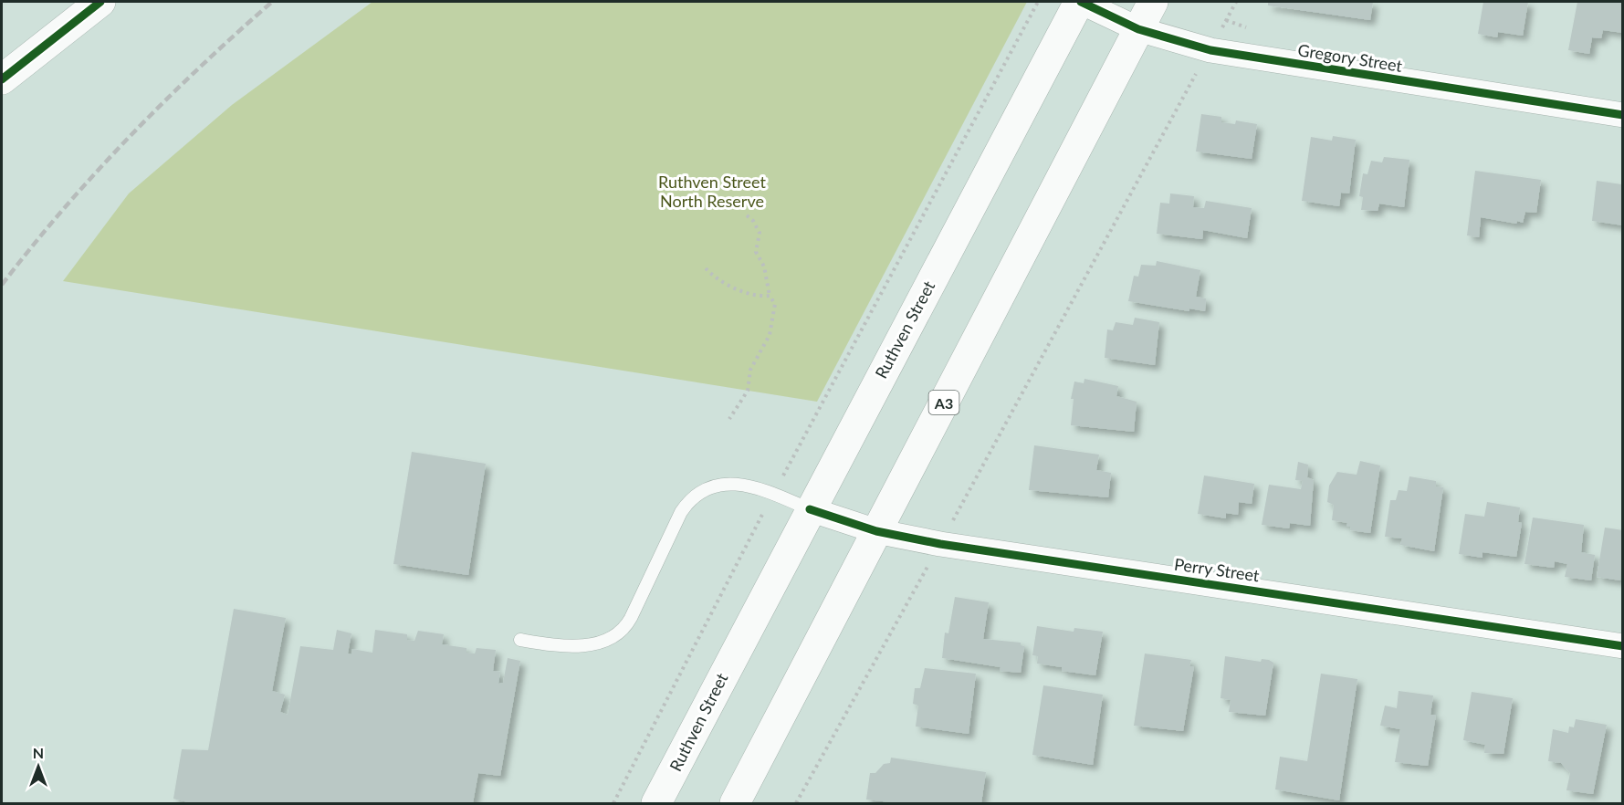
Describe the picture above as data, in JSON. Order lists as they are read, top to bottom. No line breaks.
{"streets":{"main road":["Ruthven Street","A3"],"street":["Gregory Street","Perry Street"]},"crossings":[["Gregory Street","Ruthven Street"],["Gregory Street","A3"],["Ruthven Street","Perry Street"],["A3","Perry Street"]],"parks":["Ruthven Street North Reserve"],"north":"top"}
